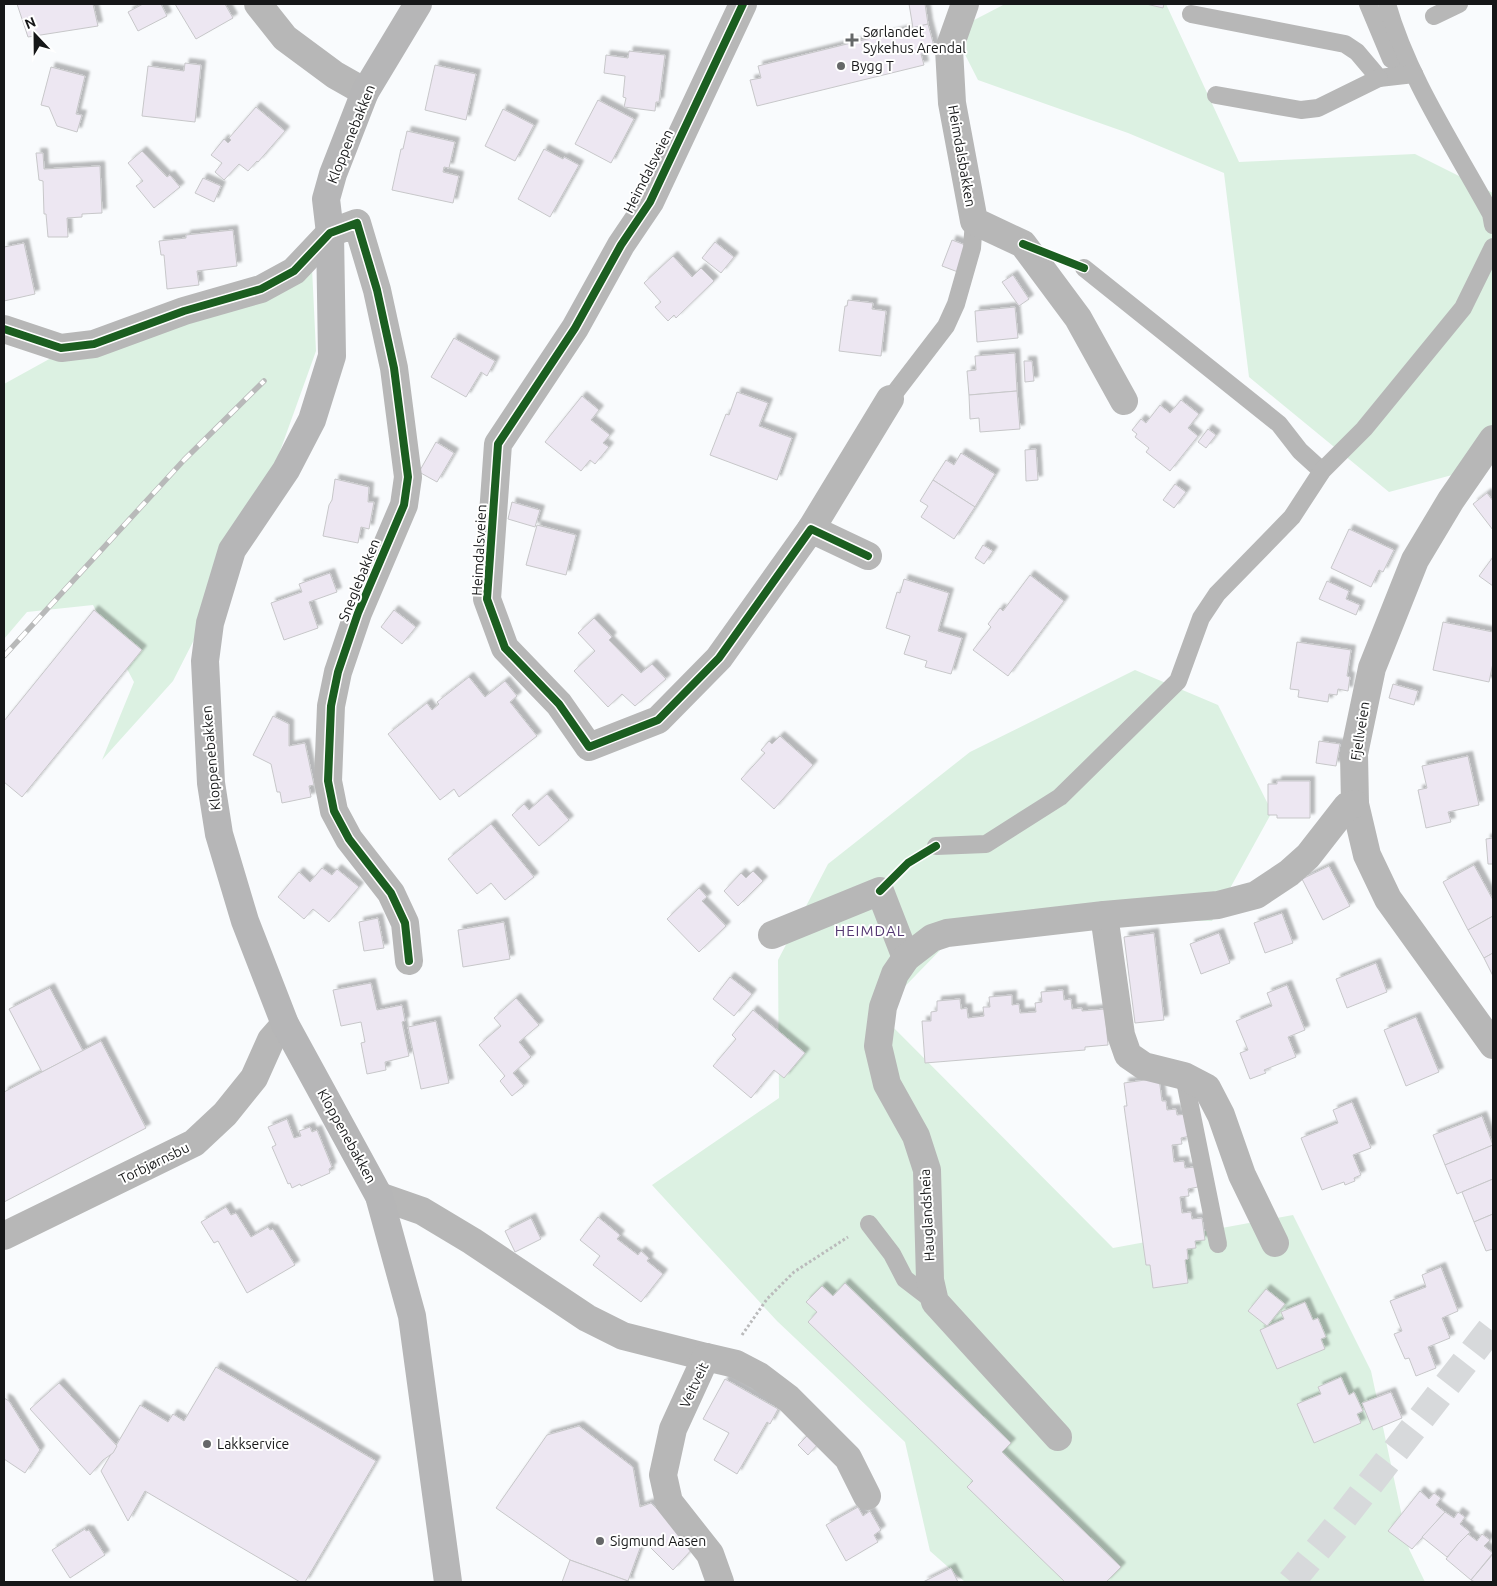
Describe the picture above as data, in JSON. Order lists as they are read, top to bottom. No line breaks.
{"streets":{"main road":["Kloppenebakken"],"street":["Heimdalsbakken","Heimdalsveien","Sneglebakken","Fjellveien","Torbjørnsbu","Hauglandsheia","Veitveit"]},"crossings":[["Kloppenebakken","Sneglebakken"],["Kloppenebakken","Torbjørnsbu"],["Fjellveien","Hauglandsheia"]],"districts":["HEIMDAL"],"places":{"health":["Sørlandet Sykehus Arendal"],"other":["Bygg T","Lakkservice","Sigmund Aasen"]},"north":"top"}
